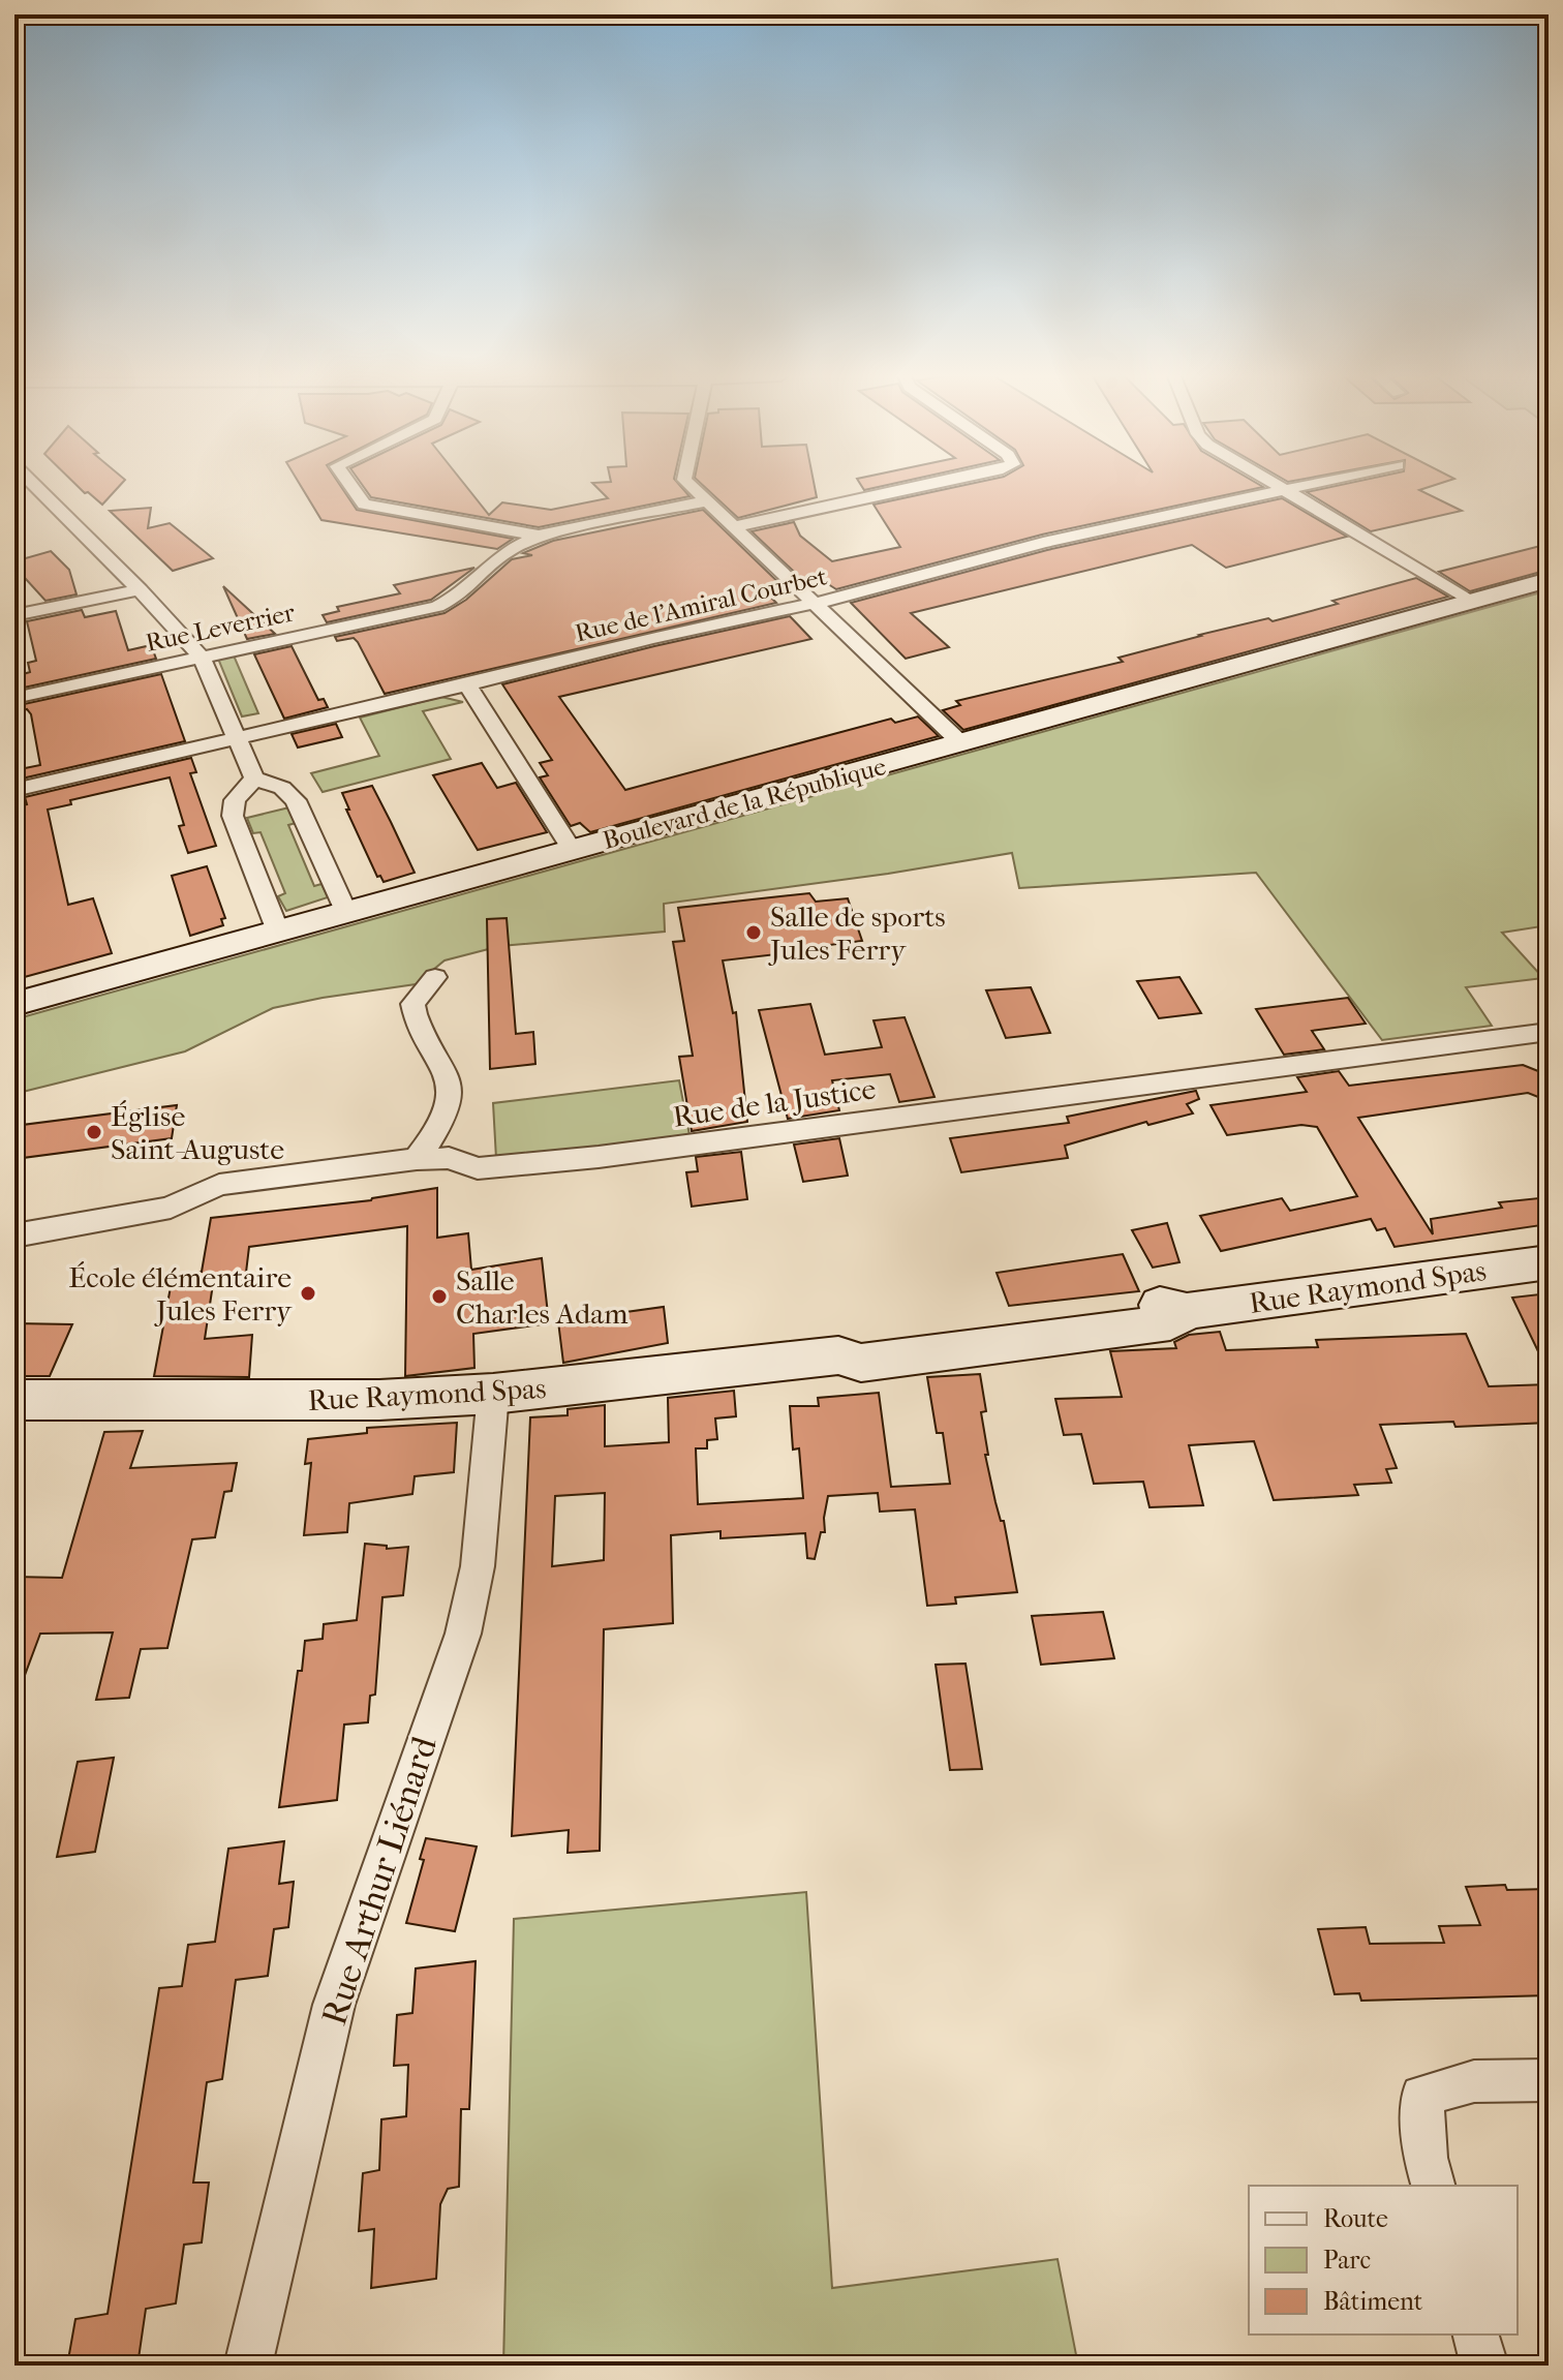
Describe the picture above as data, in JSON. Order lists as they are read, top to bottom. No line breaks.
{"streets":{"street":["Rue de l'Amiral Courbet","Rue Leverrier","Boulevard de la République","Rue de la Justice","Rue Raymond Spas","Rue Arthur Liénard"]},"crossings":[["Rue Raymond Spas","Rue Arthur Liénard"]],"places":["Salle de sports Jules Ferry","Église Saint-Auguste","École élémentaire Jules Ferry","Salle Charles Adam"],"legend":["Route","Parc","Bâtiment"]}
